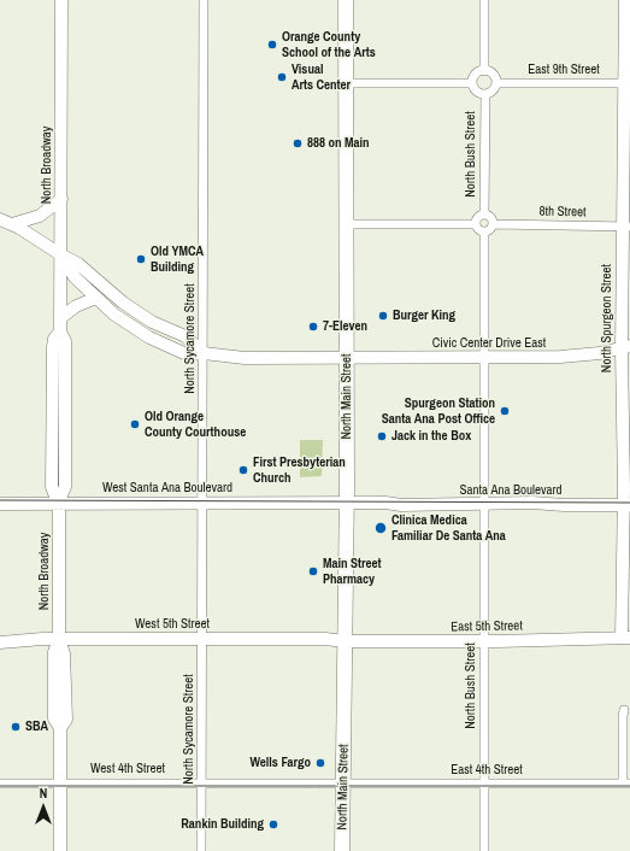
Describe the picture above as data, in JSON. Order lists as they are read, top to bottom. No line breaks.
{"streets":{"main road":["North Broadway","North Spurgeon Street","Civic Center Drive East","North Main Street","West Santa Ana Boulevard","Santa Ana Boulevard","West 5th Street","East 5th Street"],"street":["East 9th Street","North Bush Street","8th Street","North Sycamore Street","West 4th Street","East 4th Street"]},"crossings":[["East 9th Street","North Bush Street"],["East 9th Street","North Spurgeon Street"],["North Bush Street","8th Street"],["North Bush Street","Civic Center Drive East"],["North Bush Street","Santa Ana Boulevard"],["North Bush Street","East 5th Street"],["North Bush Street","East 4th Street"],["North Broadway","Civic Center Drive East"],["North Broadway","West Santa Ana Boulevard"],["North Broadway","West 5th Street"],["North Broadway","West 4th Street"],["8th Street","North Spurgeon Street"],["North Spurgeon Street","Civic Center Drive East"],["North Spurgeon Street","Santa Ana Boulevard"],["North Spurgeon Street","East 5th Street"],["North Sycamore Street","Civic Center Drive East"],["North Sycamore Street","West Santa Ana Boulevard"],["North Sycamore Street","West 5th Street"],["North Sycamore Street","West 4th Street"],["Civic Center Drive East","North Main Street"],["North Main Street","West Santa Ana Boulevard"],["North Main Street","West 5th Street"],["North Main Street","East 5th Street"],["North Main Street","West 4th Street"],["North Main Street","East 4th Street"],["West Santa Ana Boulevard","Santa Ana Boulevard"],["West 5th Street","East 5th Street"],["West 4th Street","East 4th Street"]],"places":["Orange County School of the Arts","Visual Arts Center","888 on Main","Old YMCA Building","Burger King","7-Eleven","Spurgeon Station Santa Ana Post Office","Old Orange County Courthouse","Jack in the Box","First Presbyterian Church","Clinica Medica Familiar De Santa Ana","Main Street Pharmacy","SBA","Wells Fargo","Rankin Building"],"north":"top"}
